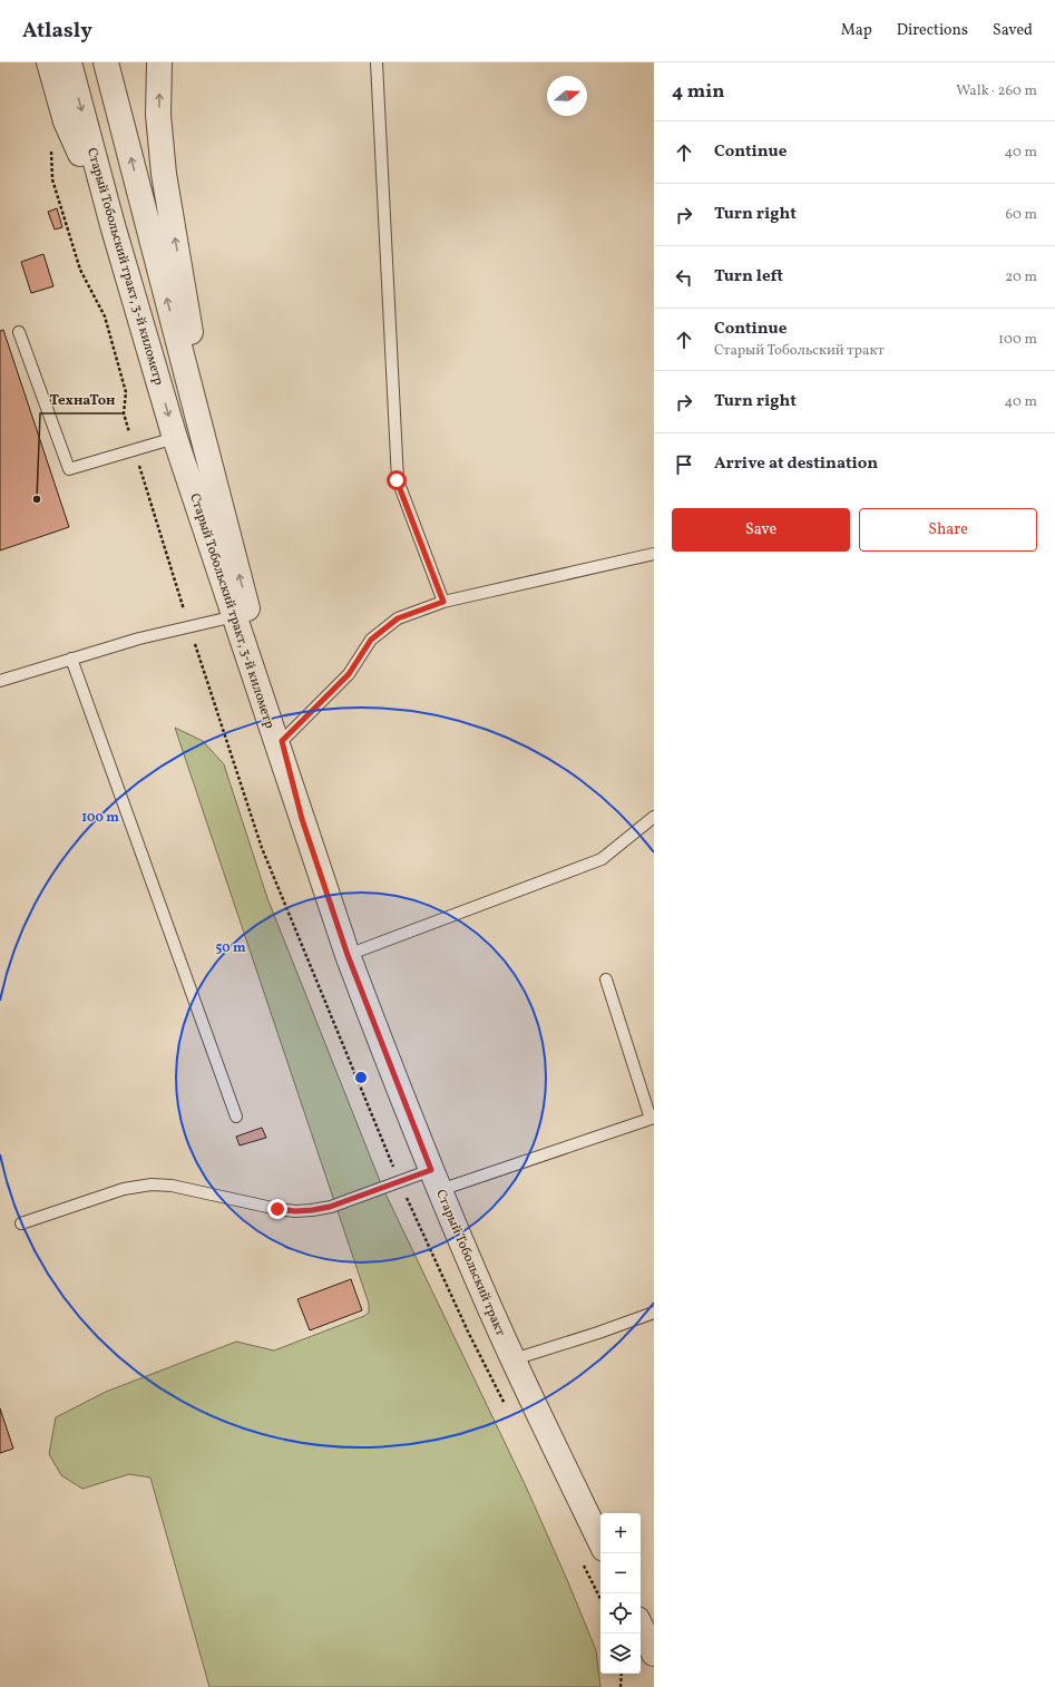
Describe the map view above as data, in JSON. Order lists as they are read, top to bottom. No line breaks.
{"streets":{"street":["Старый Тобольский тракт, 3-й километр","Старый Тобольский тракт"]},"crossings":[["Старый Тобольский тракт, 3-й километр","Старый Тобольский тракт"]],"places":["ТехнаТон"],"north":"right","page":{"header":"Atlasly","nav":["Map","Directions","Saved"],"heading":["4 min","Walk · 260 m"],"list":[["Continue","40 m"],["Turn right","60 m"],["Turn left","20 m"],["Continue","Старый Тобольский тракт","100 m"],["Turn right","40 m"],"Arrive at destination"],"buttons":["Save","Share"],"map_buttons":["+","−"]},"rings":["100 m","50 m"]}
